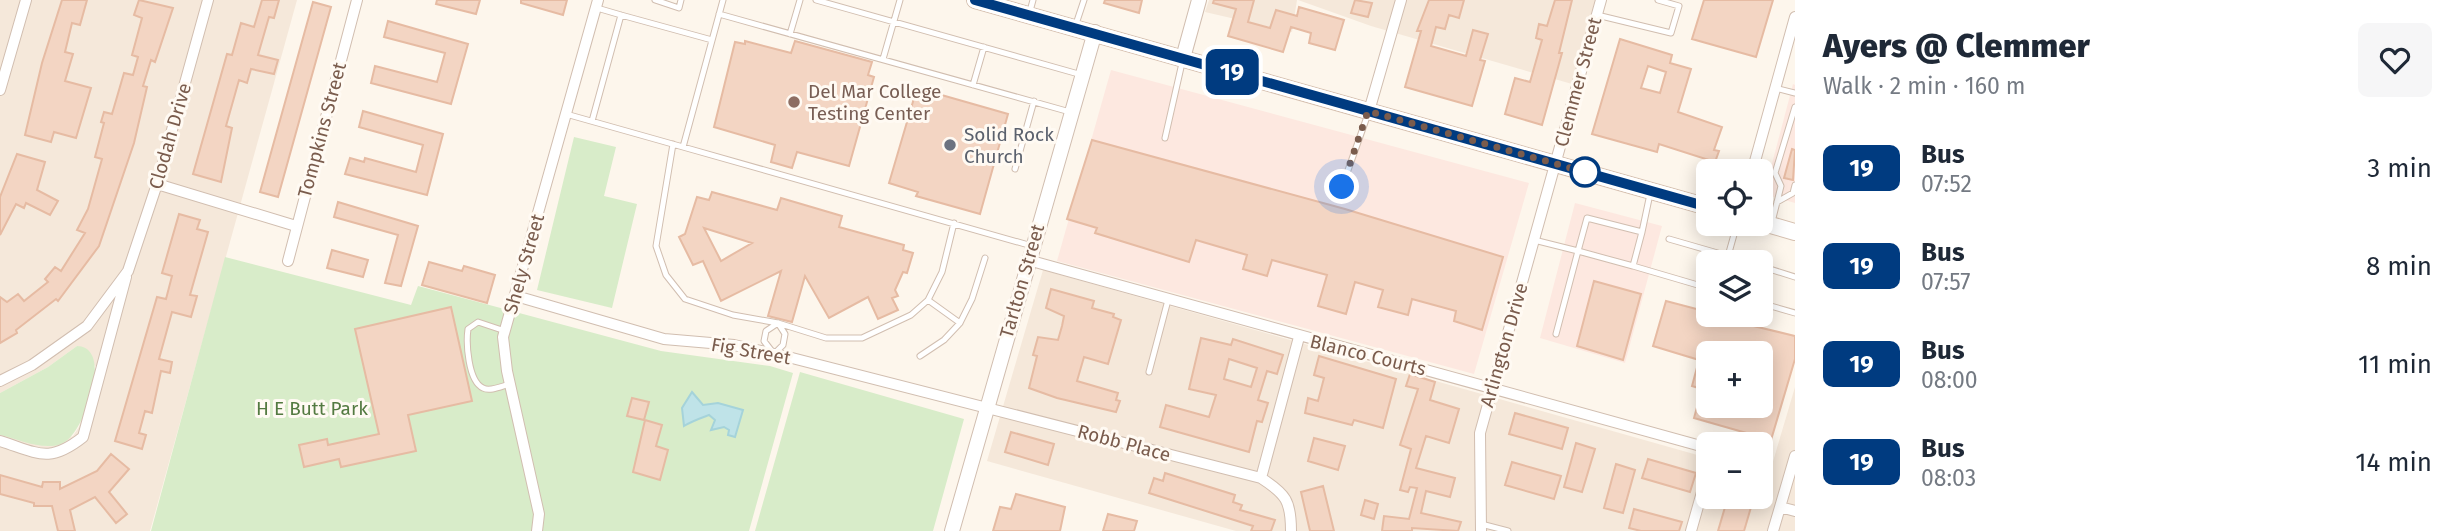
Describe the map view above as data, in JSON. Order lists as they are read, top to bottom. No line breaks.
{"streets":{"street":["Clemmer Street","Tompkins Street","Clodah Drive","Shely Street","Tarlton Street","Arlington Drive","Fig Street","Blanco Courts","Robb Place"]},"crossings":[["Clemmer Street","Arlington Drive"],["Shely Street","Fig Street"],["Tarlton Street","Fig Street"],["Tarlton Street","Blanco Courts"],["Tarlton Street","Robb Place"],["Arlington Drive","Blanco Courts"],["Fig Street","Robb Place"]],"parks":["H E Butt Park"],"places":["Del Mar College Testing Center","Solid Rock Church"],"lines":["bus line 19"],"page":{"on_map":"19","heading":["Ayers @ Clemmer","Walk · 2 min · 160 m"],"list":[{"mark":"19","name":"Bus","note":"07:52","value":"3 min"},{"mark":"19","name":"Bus","note":"07:57","value":"8 min"},{"mark":"19","name":"Bus","note":"08:00","value":"11 min"},{"mark":"19","name":"Bus","note":"08:03","value":"14 min"}],"map_buttons":["+","−"]}}
